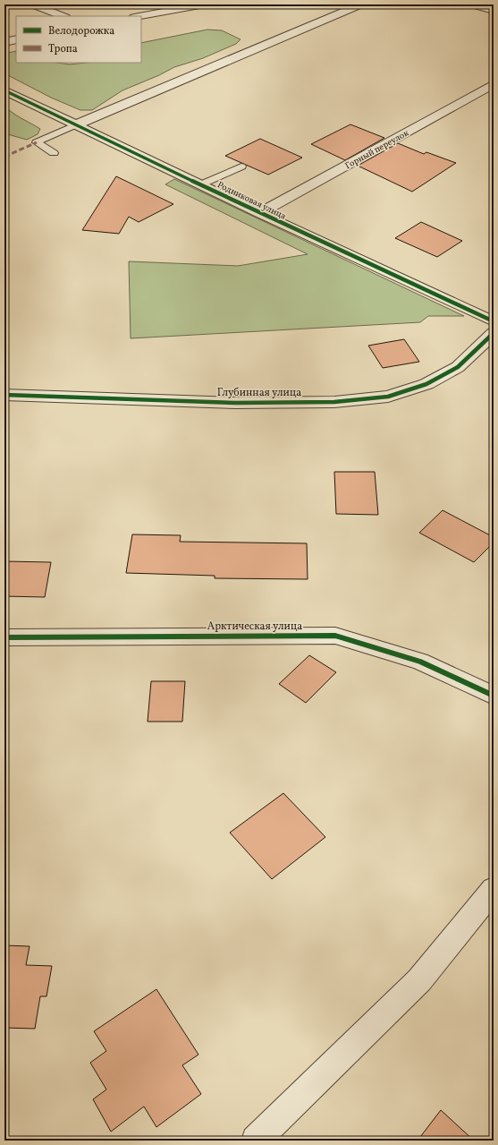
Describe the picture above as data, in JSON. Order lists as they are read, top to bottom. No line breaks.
{"streets":{"street":["Горный переулок","Родниковая улица","Глубинная улица","Арктическая улица"]},"crossings":[["Горный переулок","Родниковая улица"]],"legend":["Велодорожка","Тропа"]}
